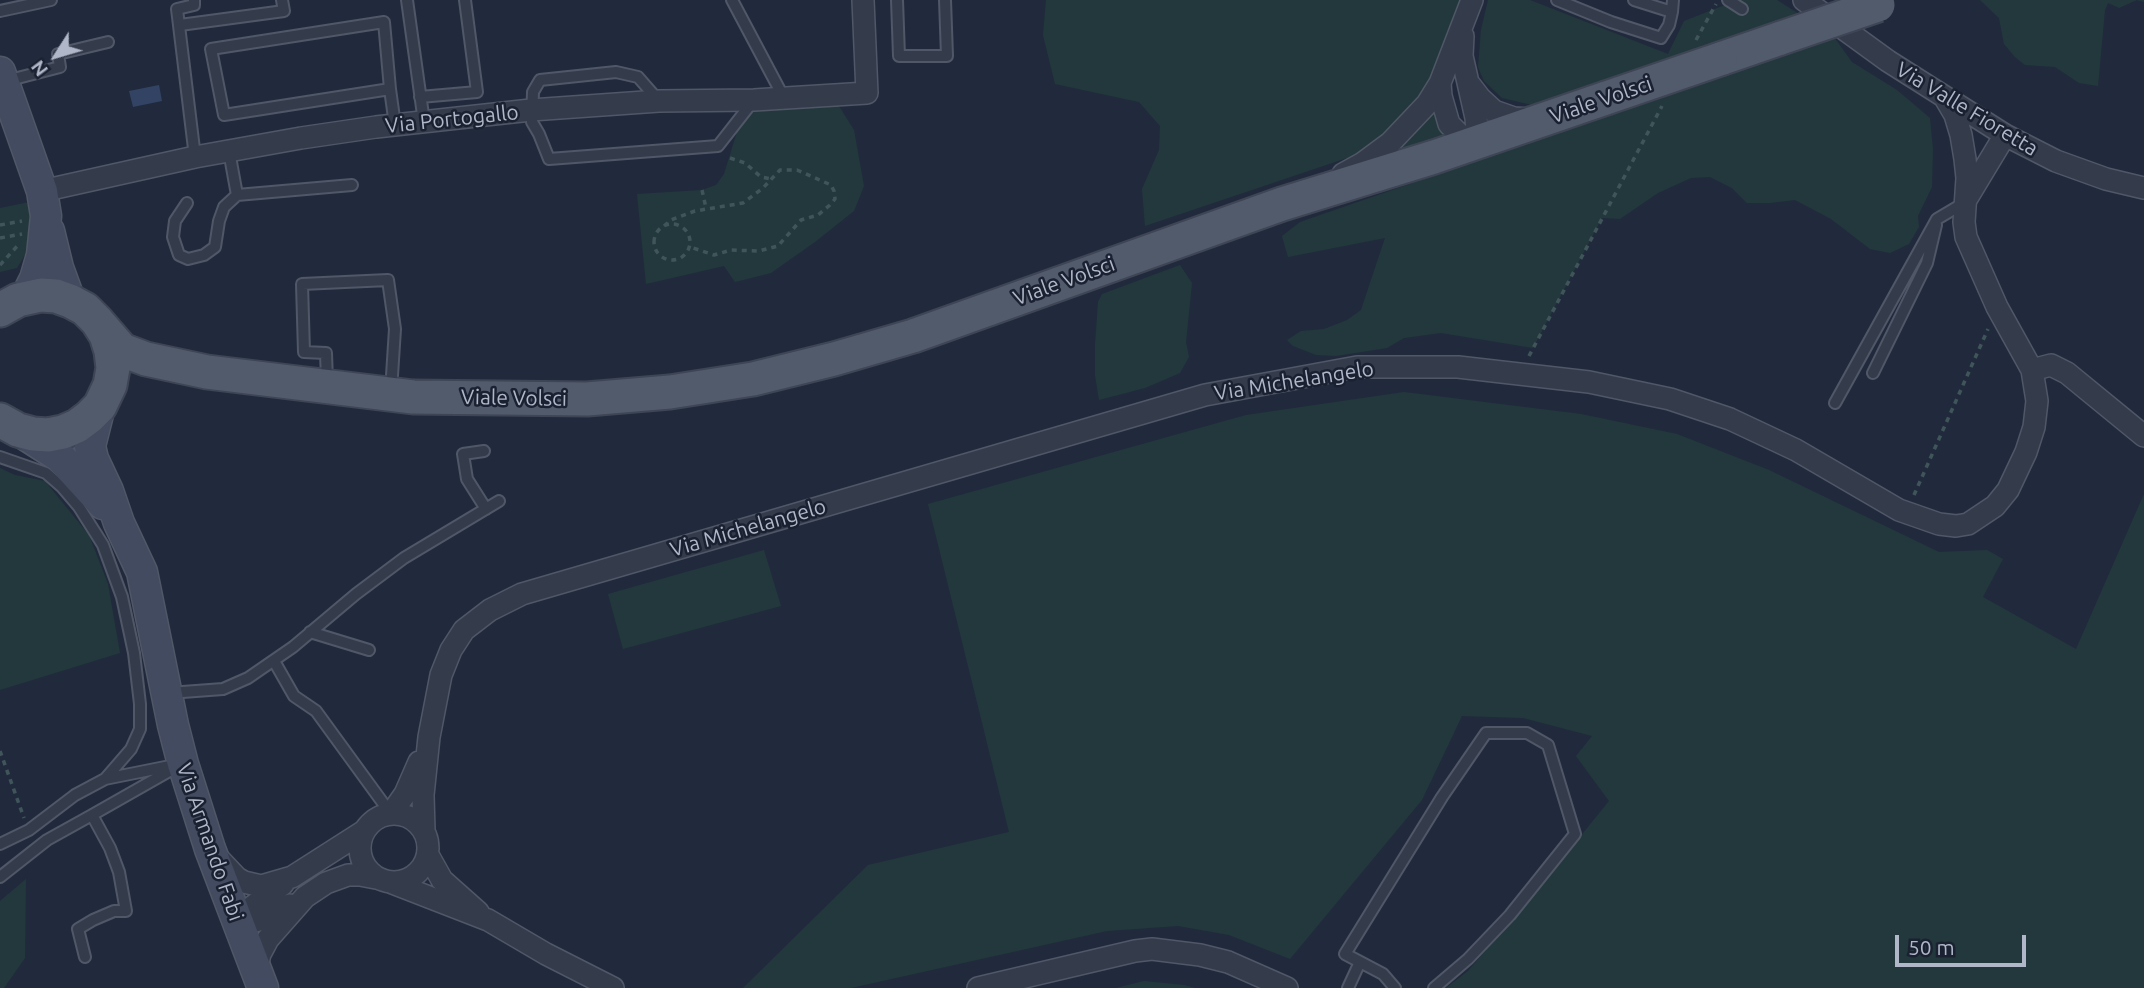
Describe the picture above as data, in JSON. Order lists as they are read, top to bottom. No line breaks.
{"streets":{"main road":["Viale Volsci"],"street":["Via Valle Fioretta","Via Portogallo","Via Michelangelo","Via Armando Fabi"]},"crossings":[["Via Valle Fioretta","Via Michelangelo"]],"scale_bar":"50 m","north":"bottom left"}
